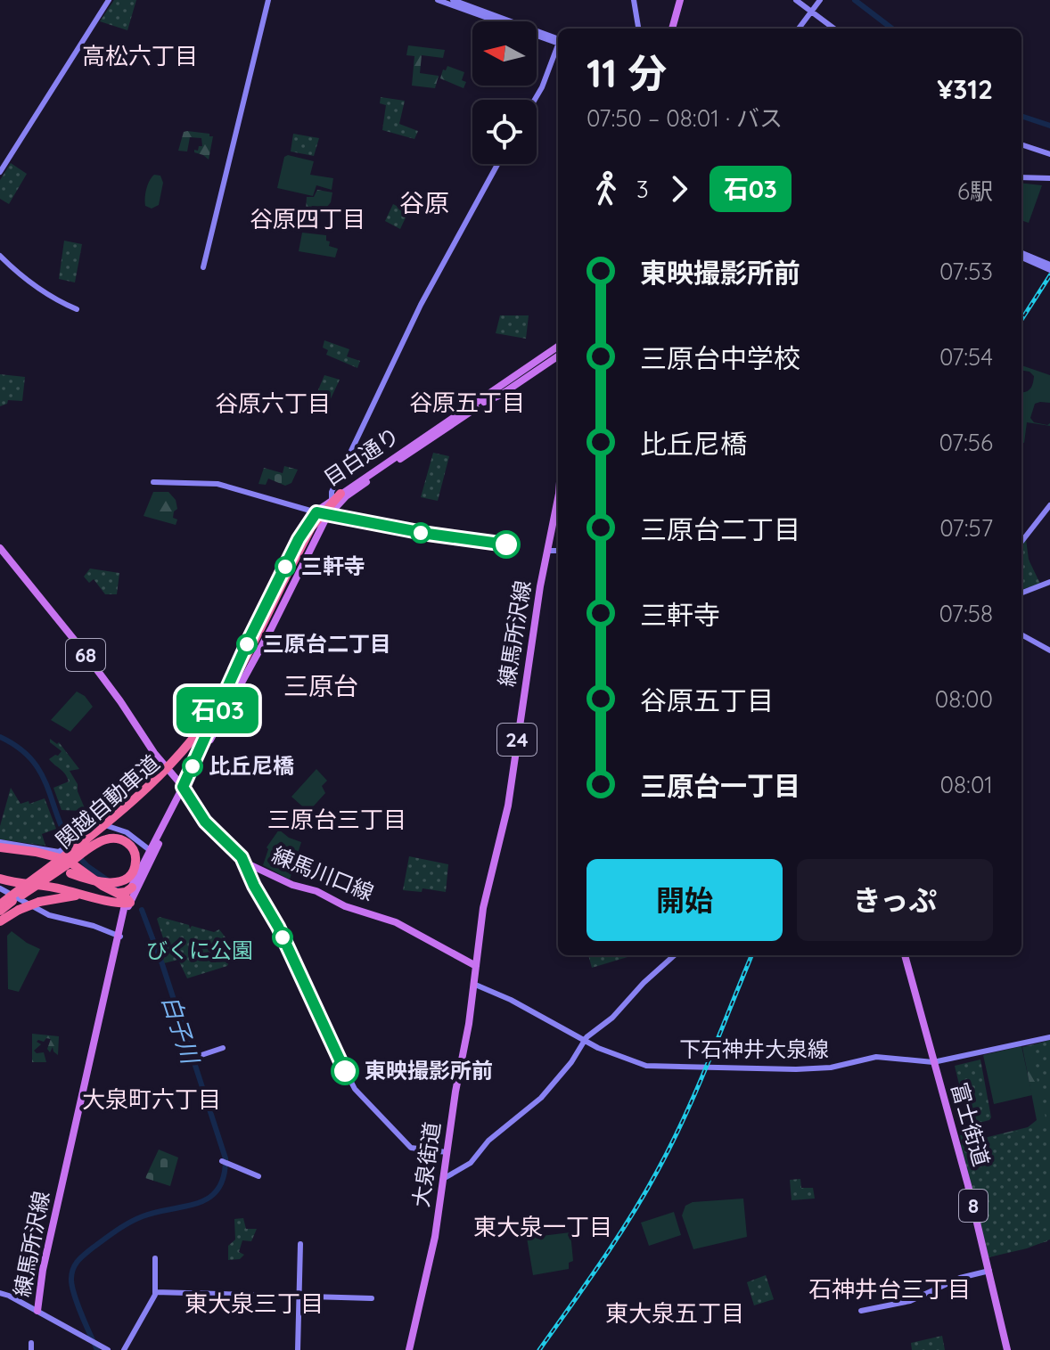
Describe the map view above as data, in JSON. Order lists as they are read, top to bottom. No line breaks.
{"streets":{"highway":["関越自動車道"],"main road":["目白通り","練馬所沢線","68","24","練馬川口線","富士街道","大泉街道","8"],"street":["下石神井大泉線"]},"crossings":[["目白通り","関越自動車道"],["練馬所沢線","関越自動車道"],["練馬所沢線","練馬川口線"],["練馬所沢線","下石神井大泉線"],["練馬所沢線","大泉街道"],["下石神井大泉線","富士街道"],["下石神井大泉線","大泉街道"]],"districts":["高松六丁目","谷原","谷原四丁目","谷原五丁目","谷原六丁目","三原台","三原台三丁目","大泉町六丁目","東大泉一丁目","石神井台三丁目","東大泉三丁目","東大泉五丁目"],"water":["白子川"],"parks":["びくに公園"],"places":["三軒寺","三原台二丁目","比丘尼橋","東映撮影所前"],"lines":["bus line 石03"],"north":"left","page":{"on_map":"石03","heading":["11 分","07:50 – 08:01 · バス","¥312"],"legs":["3","石03","6駅"],"list":[{"name":"東映撮影所前","value":"07:53"},{"name":"三原台中学校","value":"07:54"},{"name":"比丘尼橋","value":"07:56"},{"name":"三原台二丁目","value":"07:57"},{"name":"三軒寺","value":"07:58"},{"name":"谷原五丁目","value":"08:00"},{"name":"三原台一丁目","value":"08:01"}],"buttons":["開始","きっぷ"]}}
